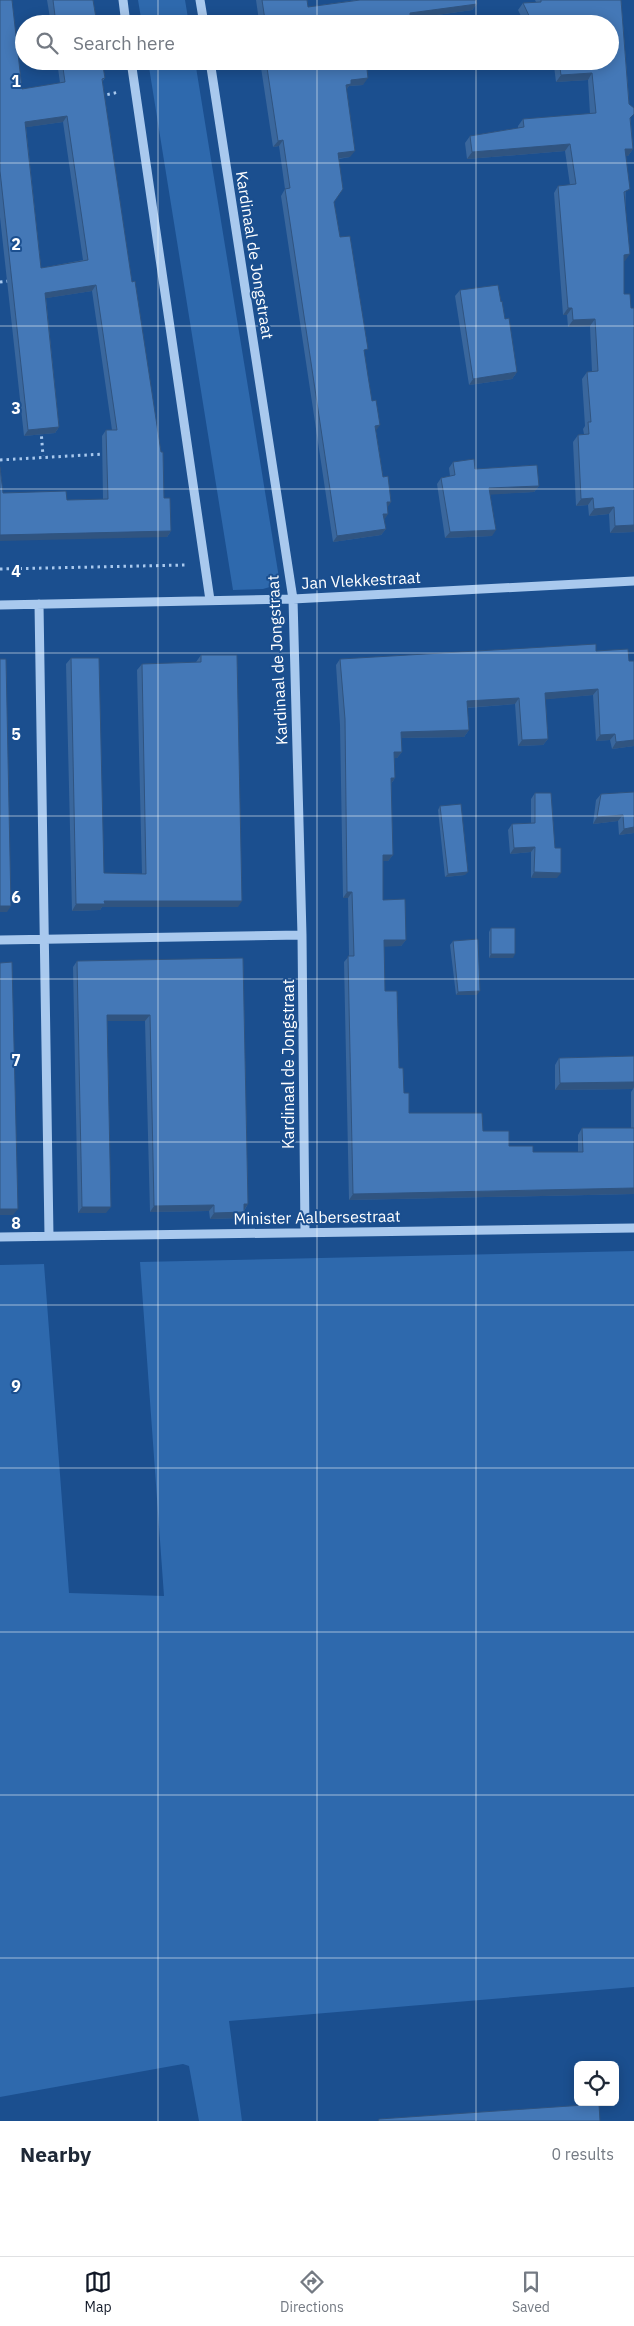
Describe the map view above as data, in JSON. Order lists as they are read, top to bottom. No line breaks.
{"streets":{"street":["Kardinaal de Jongstraat","Jan Vlekkestraat","Minister Aalbersestraat"]},"crossings":[["Kardinaal de Jongstraat","Jan Vlekkestraat"],["Kardinaal de Jongstraat","Minister Aalbersestraat"]],"page":{"search":"Search here","heading":["Nearby","0 results"],"nav":["Map","Directions","Saved"]},"grid":{"rows":["1","2","3","4","5","6","7","8","9"]}}
